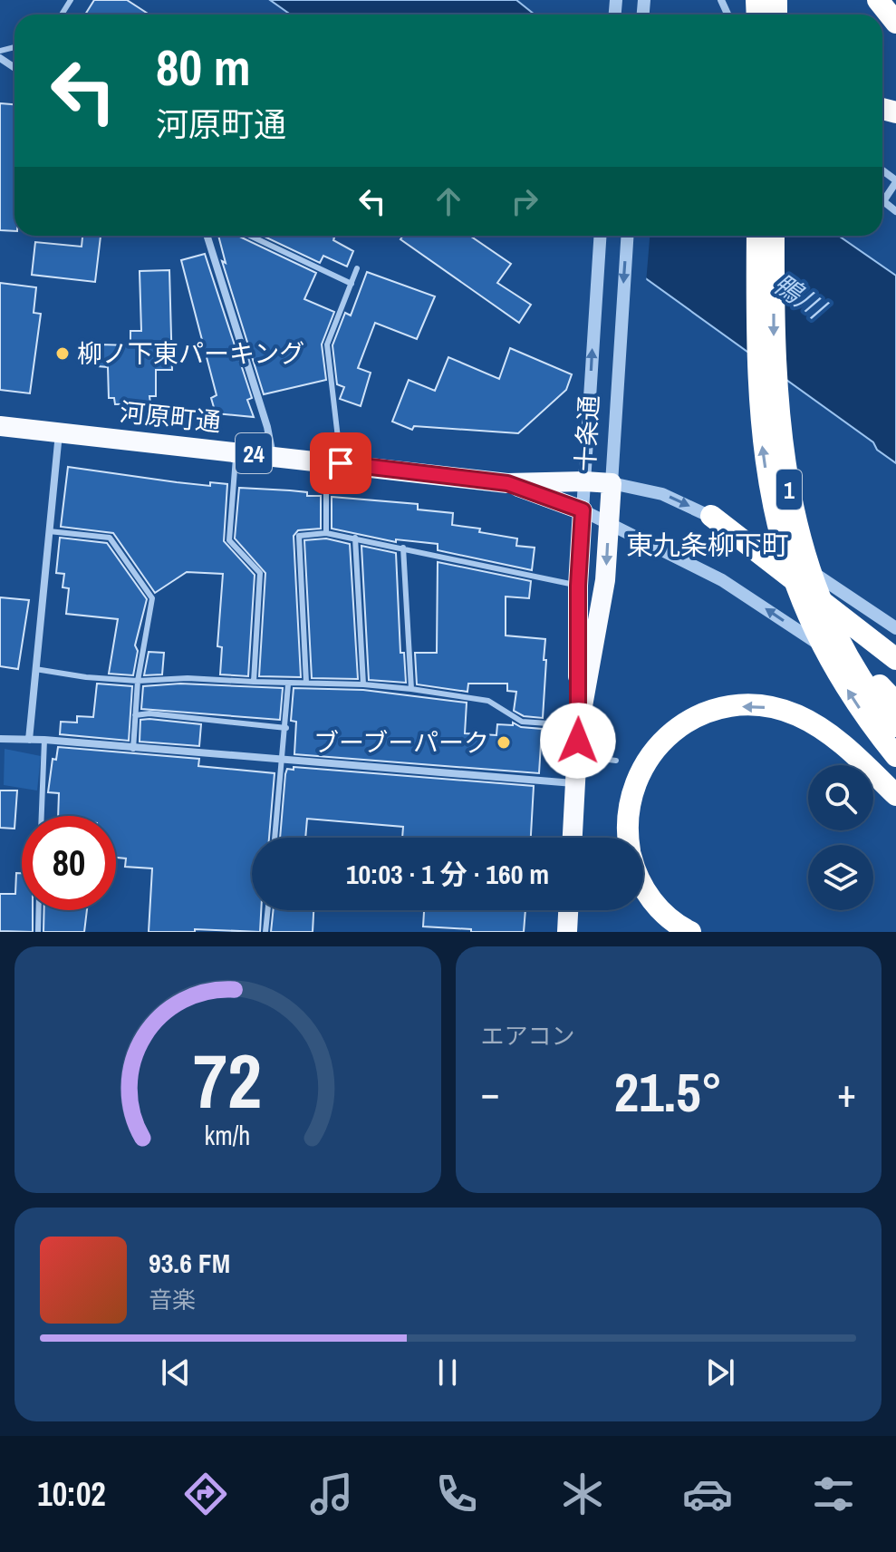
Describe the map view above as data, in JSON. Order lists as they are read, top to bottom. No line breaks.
{"streets":{"highway":["河原町通","十条通","24","1"]},"crossings":[["河原町通","十条通"],["河原町通","24"],["十条通","24"]],"districts":["東九条柳下町"],"water":["鴨川"],"places":["柳ノ下東パーキング","ブーブーパーク"],"page":{"turn":["80 m","河原町通"],"limit":"80","trip":"10:03 · 1 分 · 160 m","tile":"エアコン","heat":["−","21.5°","+"],"song":["93.6 FM","音楽"],"tabs":"10:02","gauge":["72","km/h"]}}
